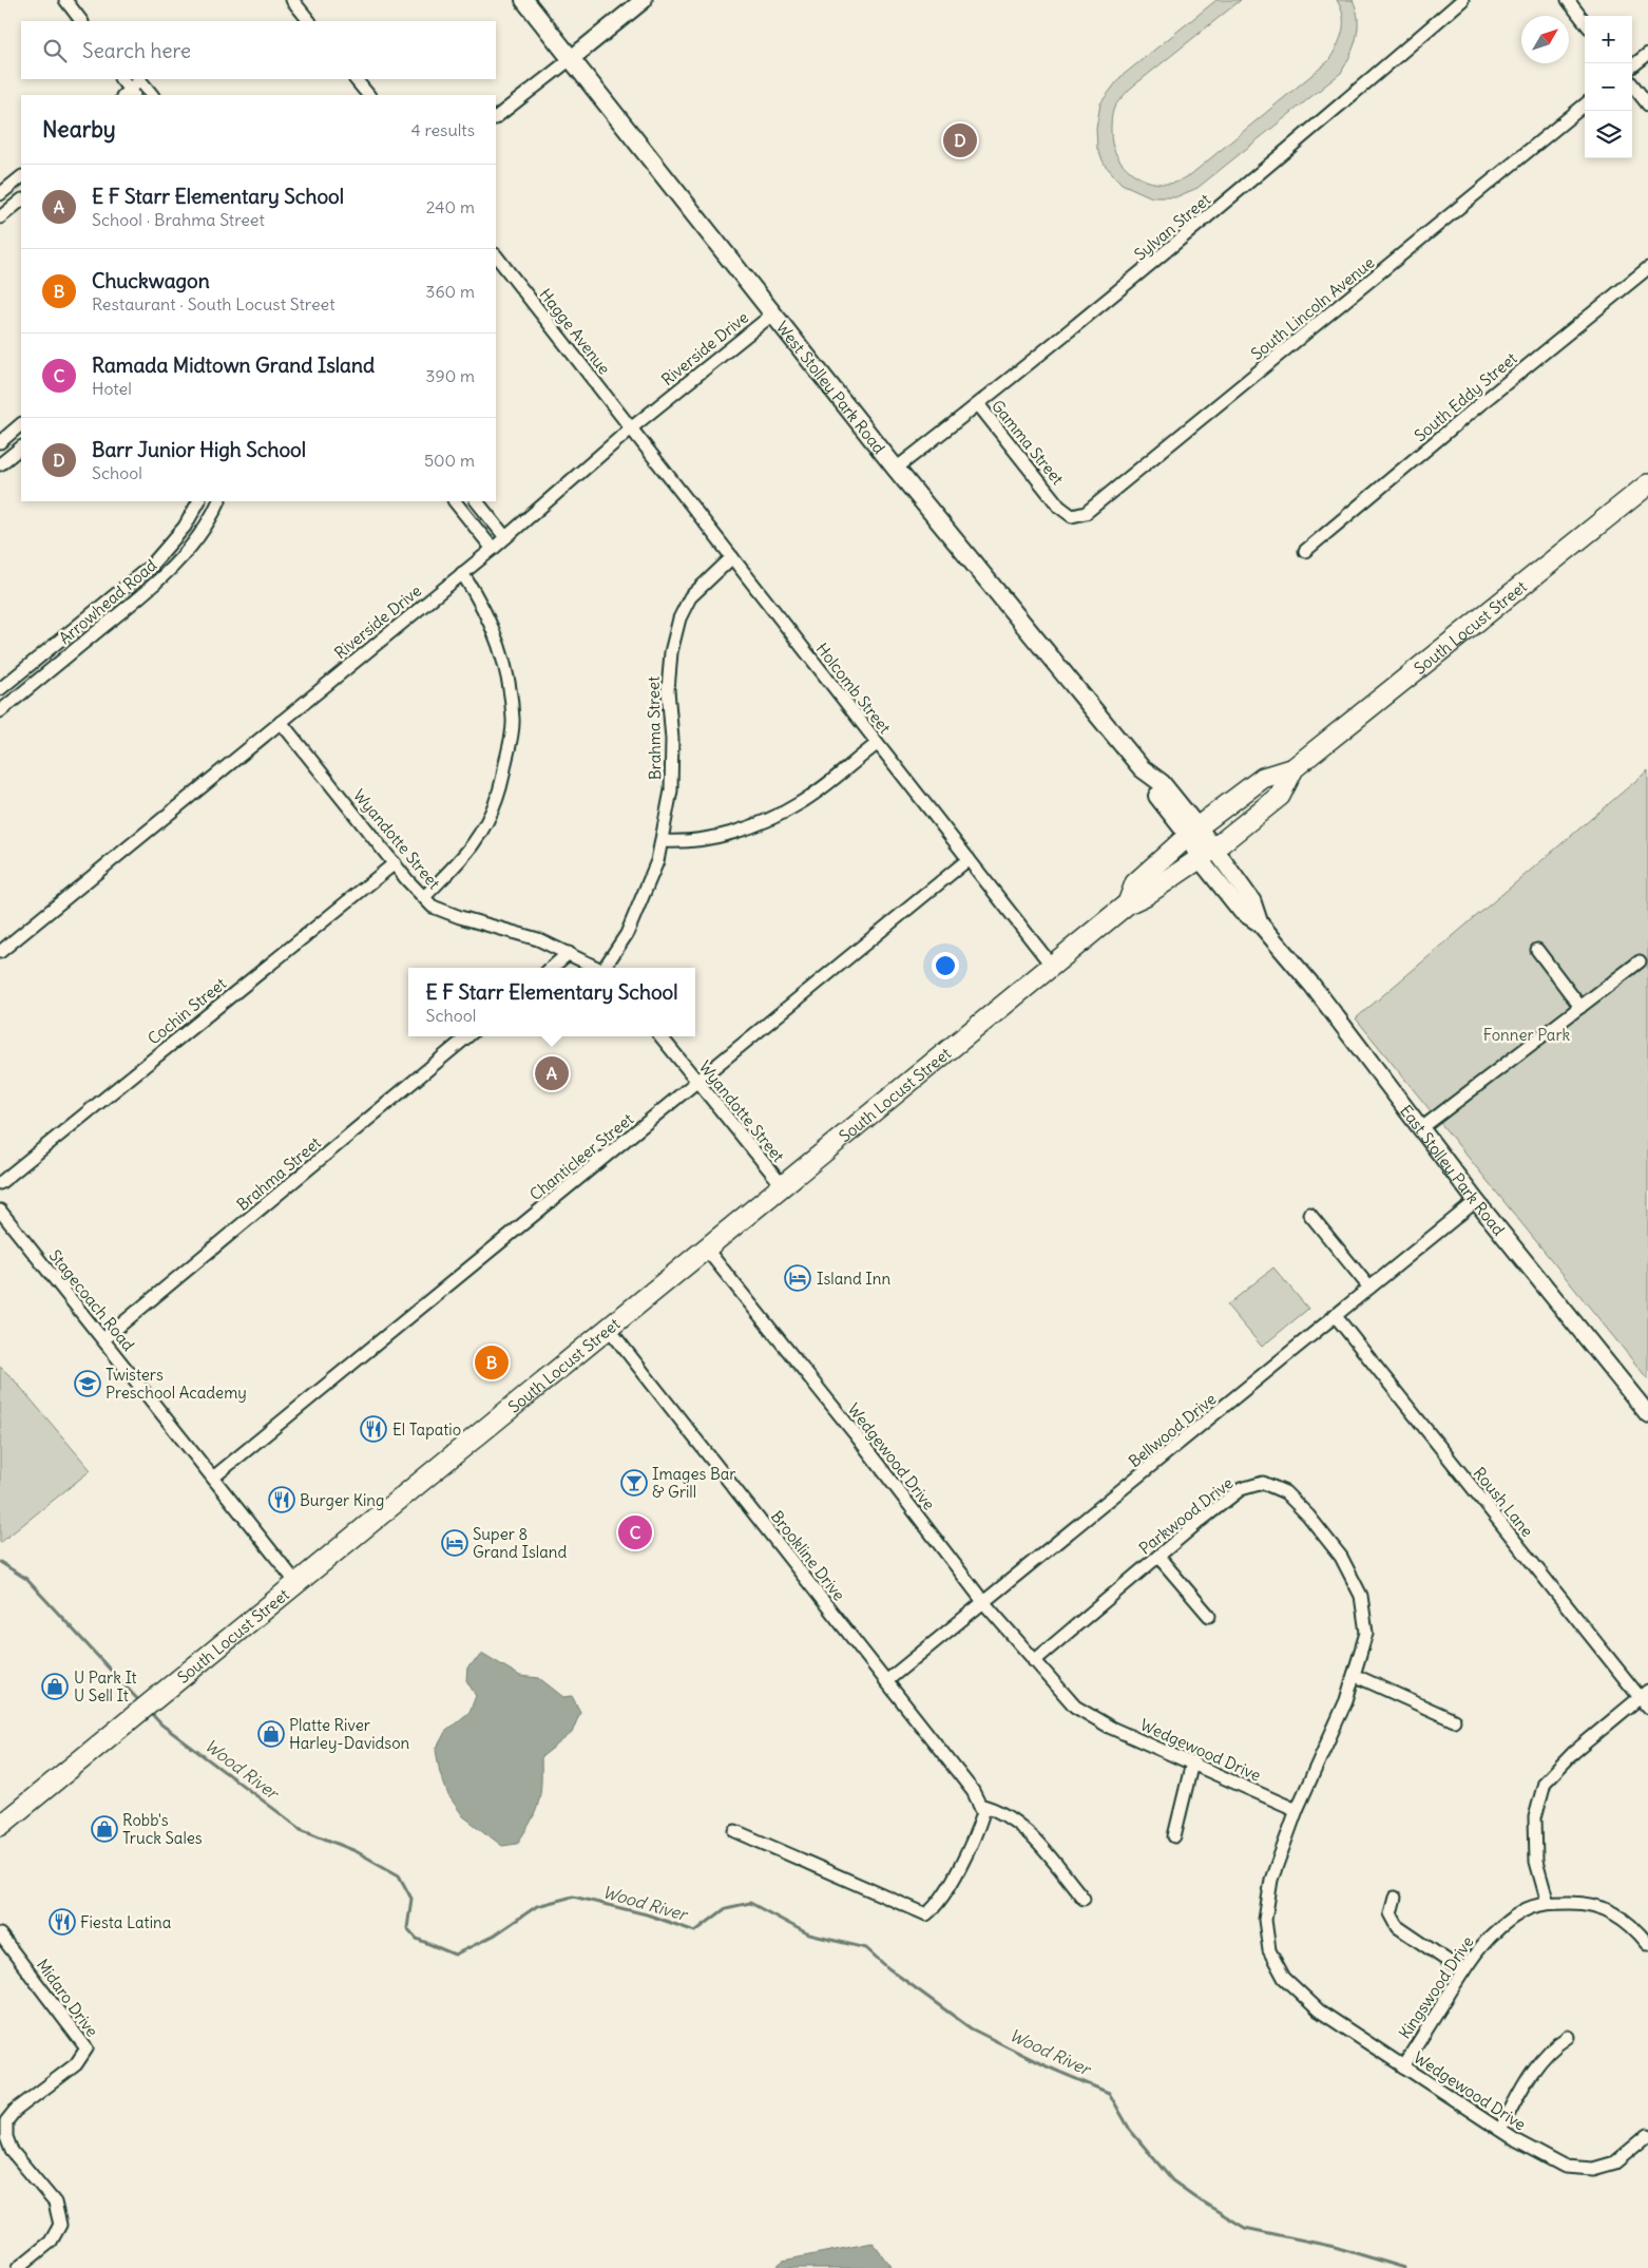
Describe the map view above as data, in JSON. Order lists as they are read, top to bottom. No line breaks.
{"streets":{"main road":["West Stolley Park Road","South Locust Street"],"street":["Sylvan Street","South Lincoln Avenue","Hagge Avenue","Riverside Drive","South Eddy Street","Gamma Street","Arrowhead Road","Holcomb Street","Brahma Street","Wyandotte Street","Cochin Street","Chanticleer Street","East Stolley Park Road","Stagecoach Road","Bellwood Drive","Wedgewood Drive","Roush Lane","Parkwood Drive","Brookline Drive","Kingswood Drive","Midaro Drive"]},"crossings":[["Sylvan Street","West Stolley Park Road"],["Sylvan Street","Gamma Street"],["South Lincoln Avenue","Gamma Street"],["Hagge Avenue","Riverside Drive"],["Hagge Avenue","Holcomb Street"],["Riverside Drive","West Stolley Park Road"],["Riverside Drive","Holcomb Street"],["Riverside Drive","Wyandotte Street"],["West Stolley Park Road","South Locust Street"],["West Stolley Park Road","East Stolley Park Road"],["South Locust Street","Holcomb Street"],["South Locust Street","Wyandotte Street"],["South Locust Street","East Stolley Park Road"],["South Locust Street","Stagecoach Road"],["South Locust Street","Wedgewood Drive"],["South Locust Street","Brookline Drive"],["Holcomb Street","Brahma Street"],["Holcomb Street","Chanticleer Street"],["Brahma Street","Stagecoach Road"],["Wyandotte Street","Cochin Street"],["Wyandotte Street","Chanticleer Street"],["Chanticleer Street","Stagecoach Road"],["East Stolley Park Road","Bellwood Drive"],["Bellwood Drive","Wedgewood Drive"],["Bellwood Drive","Roush Lane"],["Bellwood Drive","Brookline Drive"],["Wedgewood Drive","Parkwood Drive"],["Wedgewood Drive","Kingswood Drive"]],"water":["Wood River"],"parks":["Fonner Park"],"places":{"hotel":["Island Inn","Super 8 Grand Island"],"school or university":["Twisters Preschool Academy"],"restaurant":["El Tapatio","Burger King","Fiesta Latina"],"bar":["Images Bar & Grill"],"shop":["U Park It U Sell It","Platte River Harley-Davidson","Robb's Truck Sales"]},"north":"top right","page":{"map_buttons":["+","−"],"search":"Search here","heading":["Nearby","4 results"],"pins":["D","A","B","C"],"list":[{"mark":"A","name":"E F Starr Elementary School","note":"School · Brahma Street","value":"240 m"},{"mark":"B","name":"Chuckwagon","note":"Restaurant · South Locust Street","value":"360 m"},{"mark":"C","name":"Ramada Midtown Grand Island","note":"Hotel","value":"390 m"},{"mark":"D","name":"Barr Junior High School","note":"School","value":"500 m"}],"popup":["E F Starr Elementary School","School"]}}
